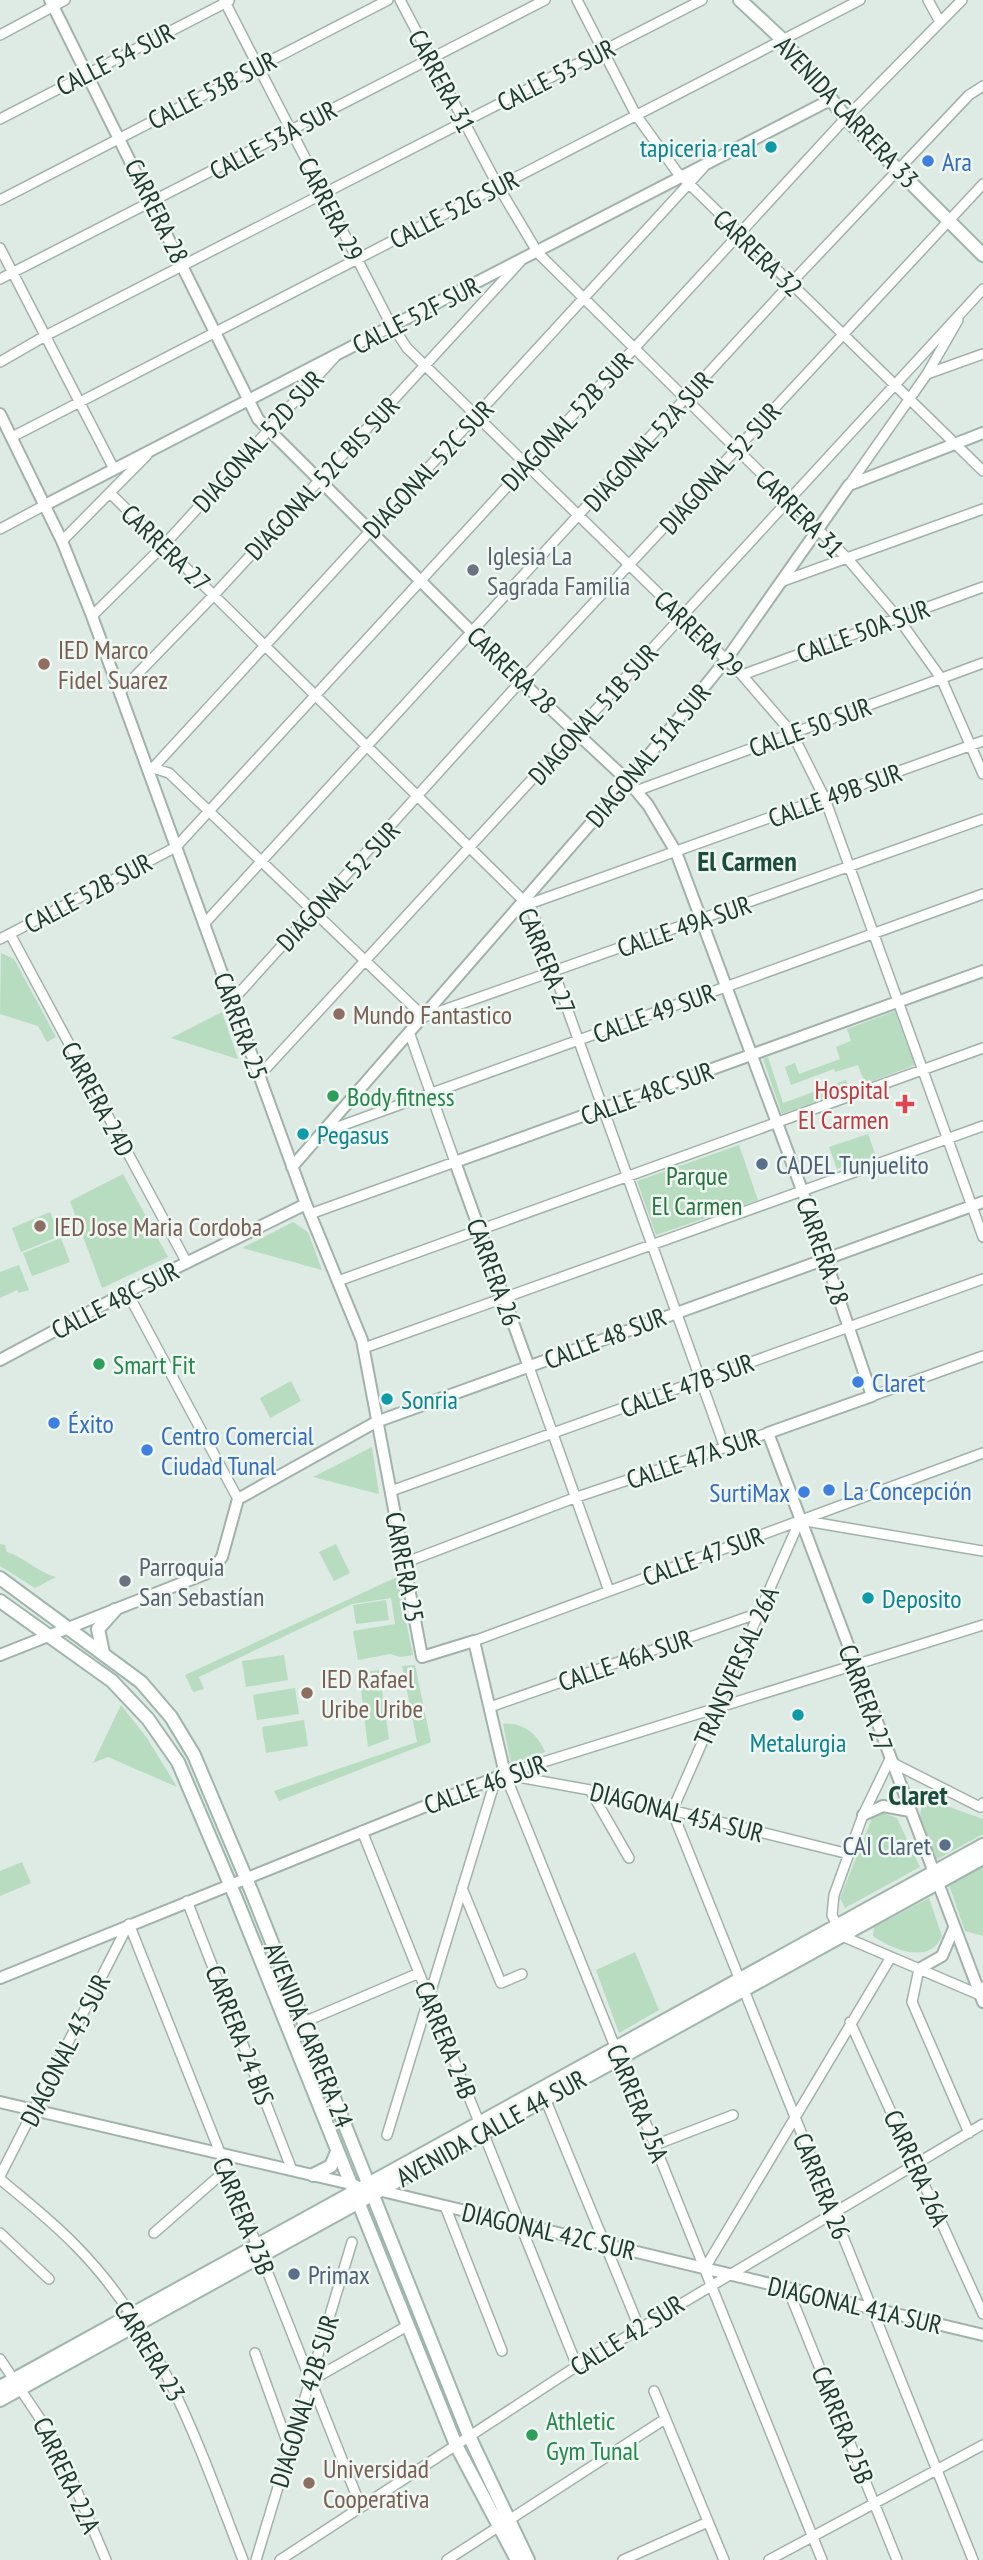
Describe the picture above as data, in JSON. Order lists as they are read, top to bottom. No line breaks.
{"streets":{"main road":["AVENIDA CARRERA 33","AVENIDA CARRERA 24","AVENIDA CALLE 44 SUR"],"street":["CALLE 54 SUR","CALLE 53 SUR","CARRERA 31","CALLE 53B SUR","CALLE 53A SUR","CARRERA 29","CALLE 52G SUR","CARRERA 28","CARRERA 32","CALLE 52F SUR","DIAGONAL 52B SUR","DIAGONAL 52D SUR","DIAGONAL 52A SUR","DIAGONAL 52 SUR","DIAGONAL 52C SUR","DIAGONAL 52C BIS SUR","CARRERA 27","CALLE 50A SUR","DIAGONAL 51B SUR","CALLE 50 SUR","DIAGONAL 51A SUR","CALLE 49B SUR","CALLE 52B SUR","CALLE 49A SUR","CALLE 49 SUR","CARRERA 25","CALLE 48C SUR","CARRERA 24D","CARRERA 26","CALLE 48 SUR","CALLE 47B SUR","CALLE 47A SUR","CALLE 47 SUR","CALLE 46A SUR","TRANSVERSAL 26A","CALLE 46 SUR","DIAGONAL 45A SUR","CARRERA 24 BIS","CARRERA 24B","DIAGONAL 43 SUR","CARRERA 25A","CARRERA 26A","CARRERA 23B","DIAGONAL 42C SUR","DIAGONAL 41A SUR","CALLE 42 SUR","CARRERA 23","DIAGONAL 42B SUR","CARRERA 25B","CARRERA 22A"]},"crossings":[["CALLE 54 SUR","CARRERA 29"],["CALLE 54 SUR","CARRERA 28"],["CALLE 53 SUR","CARRERA 31"],["CALLE 53 SUR","CARRERA 29"],["CALLE 53 SUR","CARRERA 28"],["CALLE 53 SUR","CARRERA 32"],["CALLE 53 SUR","CARRERA 27"],["CARRERA 31","CALLE 53A SUR"],["CARRERA 31","CALLE 52G SUR"],["CARRERA 31","CALLE 52F SUR"],["CARRERA 31","DIAGONAL 52B SUR"],["CARRERA 31","DIAGONAL 52A SUR"],["CARRERA 31","DIAGONAL 52 SUR"],["CARRERA 31","DIAGONAL 52C SUR"],["CARRERA 31","CALLE 50A SUR"],["CARRERA 31","DIAGONAL 51B SUR"],["CARRERA 31","CALLE 50 SUR"],["CARRERA 31","DIAGONAL 51A SUR"],["CARRERA 31","CALLE 49B SUR"],["CALLE 53B SUR","CARRERA 29"],["CALLE 53B SUR","CARRERA 28"],["AVENIDA CARRERA 33","CALLE 52G SUR"],["AVENIDA CARRERA 33","CALLE 52F SUR"],["AVENIDA CARRERA 33","DIAGONAL 52B SUR"],["AVENIDA CARRERA 33","DIAGONAL 52A SUR"],["AVENIDA CARRERA 33","DIAGONAL 52 SUR"],["CALLE 53A SUR","CARRERA 29"],["CALLE 53A SUR","CARRERA 28"],["CALLE 53A SUR","CARRERA 27"],["CARRERA 29","CALLE 52G SUR"],["CARRERA 29","CALLE 52F SUR"],["CARRERA 29","DIAGONAL 52B SUR"],["CARRERA 29","DIAGONAL 52A SUR"],["CARRERA 29","DIAGONAL 52 SUR"],["CARRERA 29","DIAGONAL 52C SUR"],["CARRERA 29","DIAGONAL 52C BIS SUR"],["CARRERA 29","CALLE 50A SUR"],["CARRERA 29","DIAGONAL 51B SUR"],["CARRERA 29","CALLE 50 SUR"],["CARRERA 29","DIAGONAL 51A SUR"],["CARRERA 29","CALLE 49B SUR"],["CARRERA 29","CALLE 49A SUR"],["CARRERA 29","CALLE 49 SUR"],["CARRERA 29","CALLE 48C SUR"],["CARRERA 29","CALLE 48 SUR"],["CALLE 52G SUR","CARRERA 28"],["CALLE 52G SUR","CARRERA 32"],["CALLE 52G SUR","CARRERA 27"],["CALLE 52G SUR","CARRERA 25"],["CARRERA 28","CALLE 52F SUR"],["CARRERA 28","DIAGONAL 52B SUR"],["CARRERA 28","DIAGONAL 52D SUR"],["CARRERA 28","DIAGONAL 52A SUR"],["CARRERA 28","DIAGONAL 52 SUR"],["CARRERA 28","DIAGONAL 52C SUR"],["CARRERA 28","DIAGONAL 52C BIS SUR"],["CARRERA 28","DIAGONAL 51B SUR"],["CARRERA 28","CALLE 50 SUR"],["CARRERA 28","DIAGONAL 51A SUR"],["CARRERA 28","CALLE 49B SUR"],["CARRERA 28","CALLE 49A SUR"],["CARRERA 28","CALLE 49 SUR"],["CARRERA 28","CALLE 48C SUR"],["CARRERA 28","CALLE 48 SUR"],["CARRERA 28","CALLE 47B SUR"],["CARRERA 28","CALLE 47A SUR"],["CARRERA 32","CALLE 52F SUR"],["CARRERA 32","DIAGONAL 52B SUR"],["CARRERA 32","DIAGONAL 52A SUR"],["CARRERA 32","DIAGONAL 52 SUR"],["CARRERA 32","DIAGONAL 52C SUR"],["CARRERA 32","DIAGONAL 51B SUR"],["CARRERA 32","DIAGONAL 51A SUR"],["CALLE 52F SUR","DIAGONAL 52D SUR"],["CALLE 52F SUR","DIAGONAL 52C SUR"],["CALLE 52F SUR","DIAGONAL 52C BIS SUR"],["CALLE 52F SUR","CARRERA 27"],["CALLE 52F SUR","CARRERA 25"],["DIAGONAL 52B SUR","CARRERA 27"],["DIAGONAL 52B SUR","CALLE 52B SUR"],["DIAGONAL 52B SUR","CARRERA 25"],["DIAGONAL 52D SUR","CARRERA 27"],["DIAGONAL 52D SUR","CARRERA 25"],["DIAGONAL 52A SUR","CARRERA 27"],["DIAGONAL 52A SUR","CARRERA 25"],["DIAGONAL 52 SUR","CARRERA 27"],["DIAGONAL 52 SUR","CARRERA 25"],["DIAGONAL 52C SUR","CARRERA 27"],["DIAGONAL 52C SUR","CARRERA 25"],["DIAGONAL 52C BIS SUR","CARRERA 27"],["DIAGONAL 52C BIS SUR","CARRERA 25"],["CARRERA 27","DIAGONAL 51B SUR"],["CARRERA 27","DIAGONAL 51A SUR"],["CARRERA 27","CALLE 49B SUR"],["CARRERA 27","CALLE 49A SUR"],["CARRERA 27","CALLE 49 SUR"],["CARRERA 27","CALLE 48C SUR"],["CARRERA 27","CALLE 48 SUR"],["CARRERA 27","CALLE 47B SUR"],["CARRERA 27","CALLE 47A SUR"],["CARRERA 27","CALLE 47 SUR"],["CARRERA 27","TRANSVERSAL 26A"],["CARRERA 27","CALLE 46 SUR"],["CARRERA 27","AVENIDA CALLE 44 SUR"],["DIAGONAL 51B SUR","DIAGONAL 51A SUR"],["DIAGONAL 51B SUR","CARRERA 25"],["DIAGONAL 51A SUR","CALLE 49B SUR"],["DIAGONAL 51A SUR","CALLE 49A SUR"],["DIAGONAL 51A SUR","CALLE 49 SUR"],["DIAGONAL 51A SUR","CARRERA 25"],["DIAGONAL 51A SUR","CARRERA 26"],["CALLE 52B SUR","CARRERA 25"],["CALLE 52B SUR","CARRERA 24D"],["CALLE 49 SUR","CARRERA 26"],["CARRERA 25","CALLE 48C SUR"],["CARRERA 25","CALLE 48 SUR"],["CARRERA 25","CALLE 47B SUR"],["CARRERA 25","CALLE 47A SUR"],["CARRERA 25","CALLE 47 SUR"],["CALLE 48C SUR","CARRERA 24D"],["CALLE 48C SUR","CARRERA 26"],["CARRERA 26","CALLE 48 SUR"],["CARRERA 26","CALLE 47B SUR"],["CARRERA 26","CALLE 47A SUR"],["CARRERA 26","CALLE 47 SUR"],["CARRERA 26","TRANSVERSAL 26A"],["CARRERA 26","DIAGONAL 45A SUR"],["CARRERA 26","AVENIDA CALLE 44 SUR"],["CARRERA 26","DIAGONAL 41A SUR"],["CARRERA 26","CALLE 42 SUR"],["CALLE 47 SUR","TRANSVERSAL 26A"],["CALLE 47 SUR","CARRERA 25A"],["CALLE 46A SUR","TRANSVERSAL 26A"],["CALLE 46A SUR","CARRERA 25A"],["TRANSVERSAL 26A","CALLE 46 SUR"],["TRANSVERSAL 26A","DIAGONAL 45A SUR"],["CALLE 46 SUR","DIAGONAL 45A SUR"],["CALLE 46 SUR","CARRERA 24 BIS"],["CALLE 46 SUR","AVENIDA CARRERA 24"],["CALLE 46 SUR","CARRERA 24B"],["CALLE 46 SUR","DIAGONAL 43 SUR"],["CALLE 46 SUR","CARRERA 25A"],["CALLE 46 SUR","CARRERA 23B"],["DIAGONAL 45A SUR","CARRERA 25A"],["CARRERA 24 BIS","DIAGONAL 42C SUR"],["AVENIDA CARRERA 24","AVENIDA CALLE 44 SUR"],["AVENIDA CARRERA 24","DIAGONAL 42C SUR"],["AVENIDA CARRERA 24","CALLE 42 SUR"],["CARRERA 24B","AVENIDA CALLE 44 SUR"],["CARRERA 24B","DIAGONAL 42C SUR"],["CARRERA 24B","CALLE 42 SUR"],["DIAGONAL 43 SUR","CARRERA 23B"],["DIAGONAL 43 SUR","DIAGONAL 42C SUR"],["DIAGONAL 43 SUR","CARRERA 23"],["CARRERA 25A","AVENIDA CALLE 44 SUR"],["CARRERA 25A","DIAGONAL 42C SUR"],["CARRERA 25A","CALLE 42 SUR"],["AVENIDA CALLE 44 SUR","CARRERA 23B"],["AVENIDA CALLE 44 SUR","DIAGONAL 42C SUR"],["AVENIDA CALLE 44 SUR","CARRERA 23"],["AVENIDA CALLE 44 SUR","CARRERA 22A"],["CARRERA 26A","CALLE 42 SUR"],["CARRERA 23B","DIAGONAL 42C SUR"],["CARRERA 23B","CALLE 42 SUR"],["CARRERA 23B","DIAGONAL 42B SUR"],["DIAGONAL 42C SUR","DIAGONAL 41A SUR"],["DIAGONAL 42C SUR","CALLE 42 SUR"],["DIAGONAL 41A SUR","CALLE 42 SUR"],["DIAGONAL 41A SUR","CARRERA 25B"]],"districts":["El Carmen","Claret"],"parks":["Parque El Carmen"],"places":{"other":["tapiceria real","Ara","Iglesia La Sagrada Familia","IED Marco Fidel Suarez","Mundo Fantastico","Body fitness","Pegasus","CADEL Tunjuelito","IED Jose Maria Cordoba","Smart Fit","Claret","Sonria","Éxito","Centro Comercial Ciudad Tunal","La Concepción","SurtiMax","Parroquia San Sebastían","Deposito","IED Rafael Uribe Uribe","Metalurgia","CAI Claret","Primax","Athletic Gym Tunal","Universidad Cooperativa"],"health":["Hospital El Carmen"]}}
